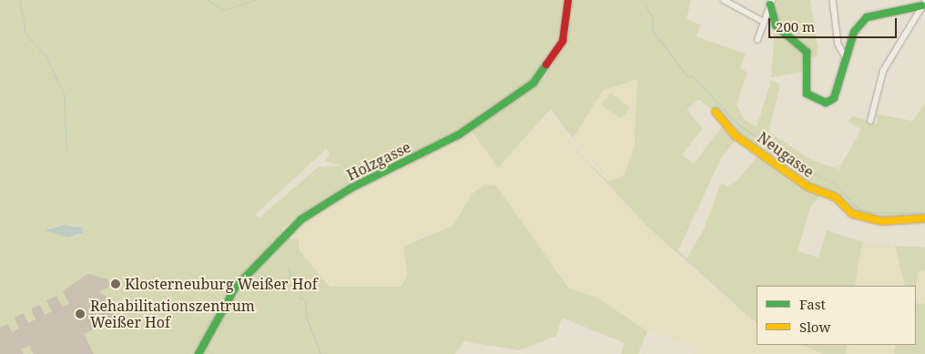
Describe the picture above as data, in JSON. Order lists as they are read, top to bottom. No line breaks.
{"streets":{"street":["Neugasse","Holzgasse"]},"places":["Klosterneuburg Weißer Hof","Rehabilitationszentrum Weißer Hof"],"legend":["Fast","Slow"],"scale_bar":"200 m"}
